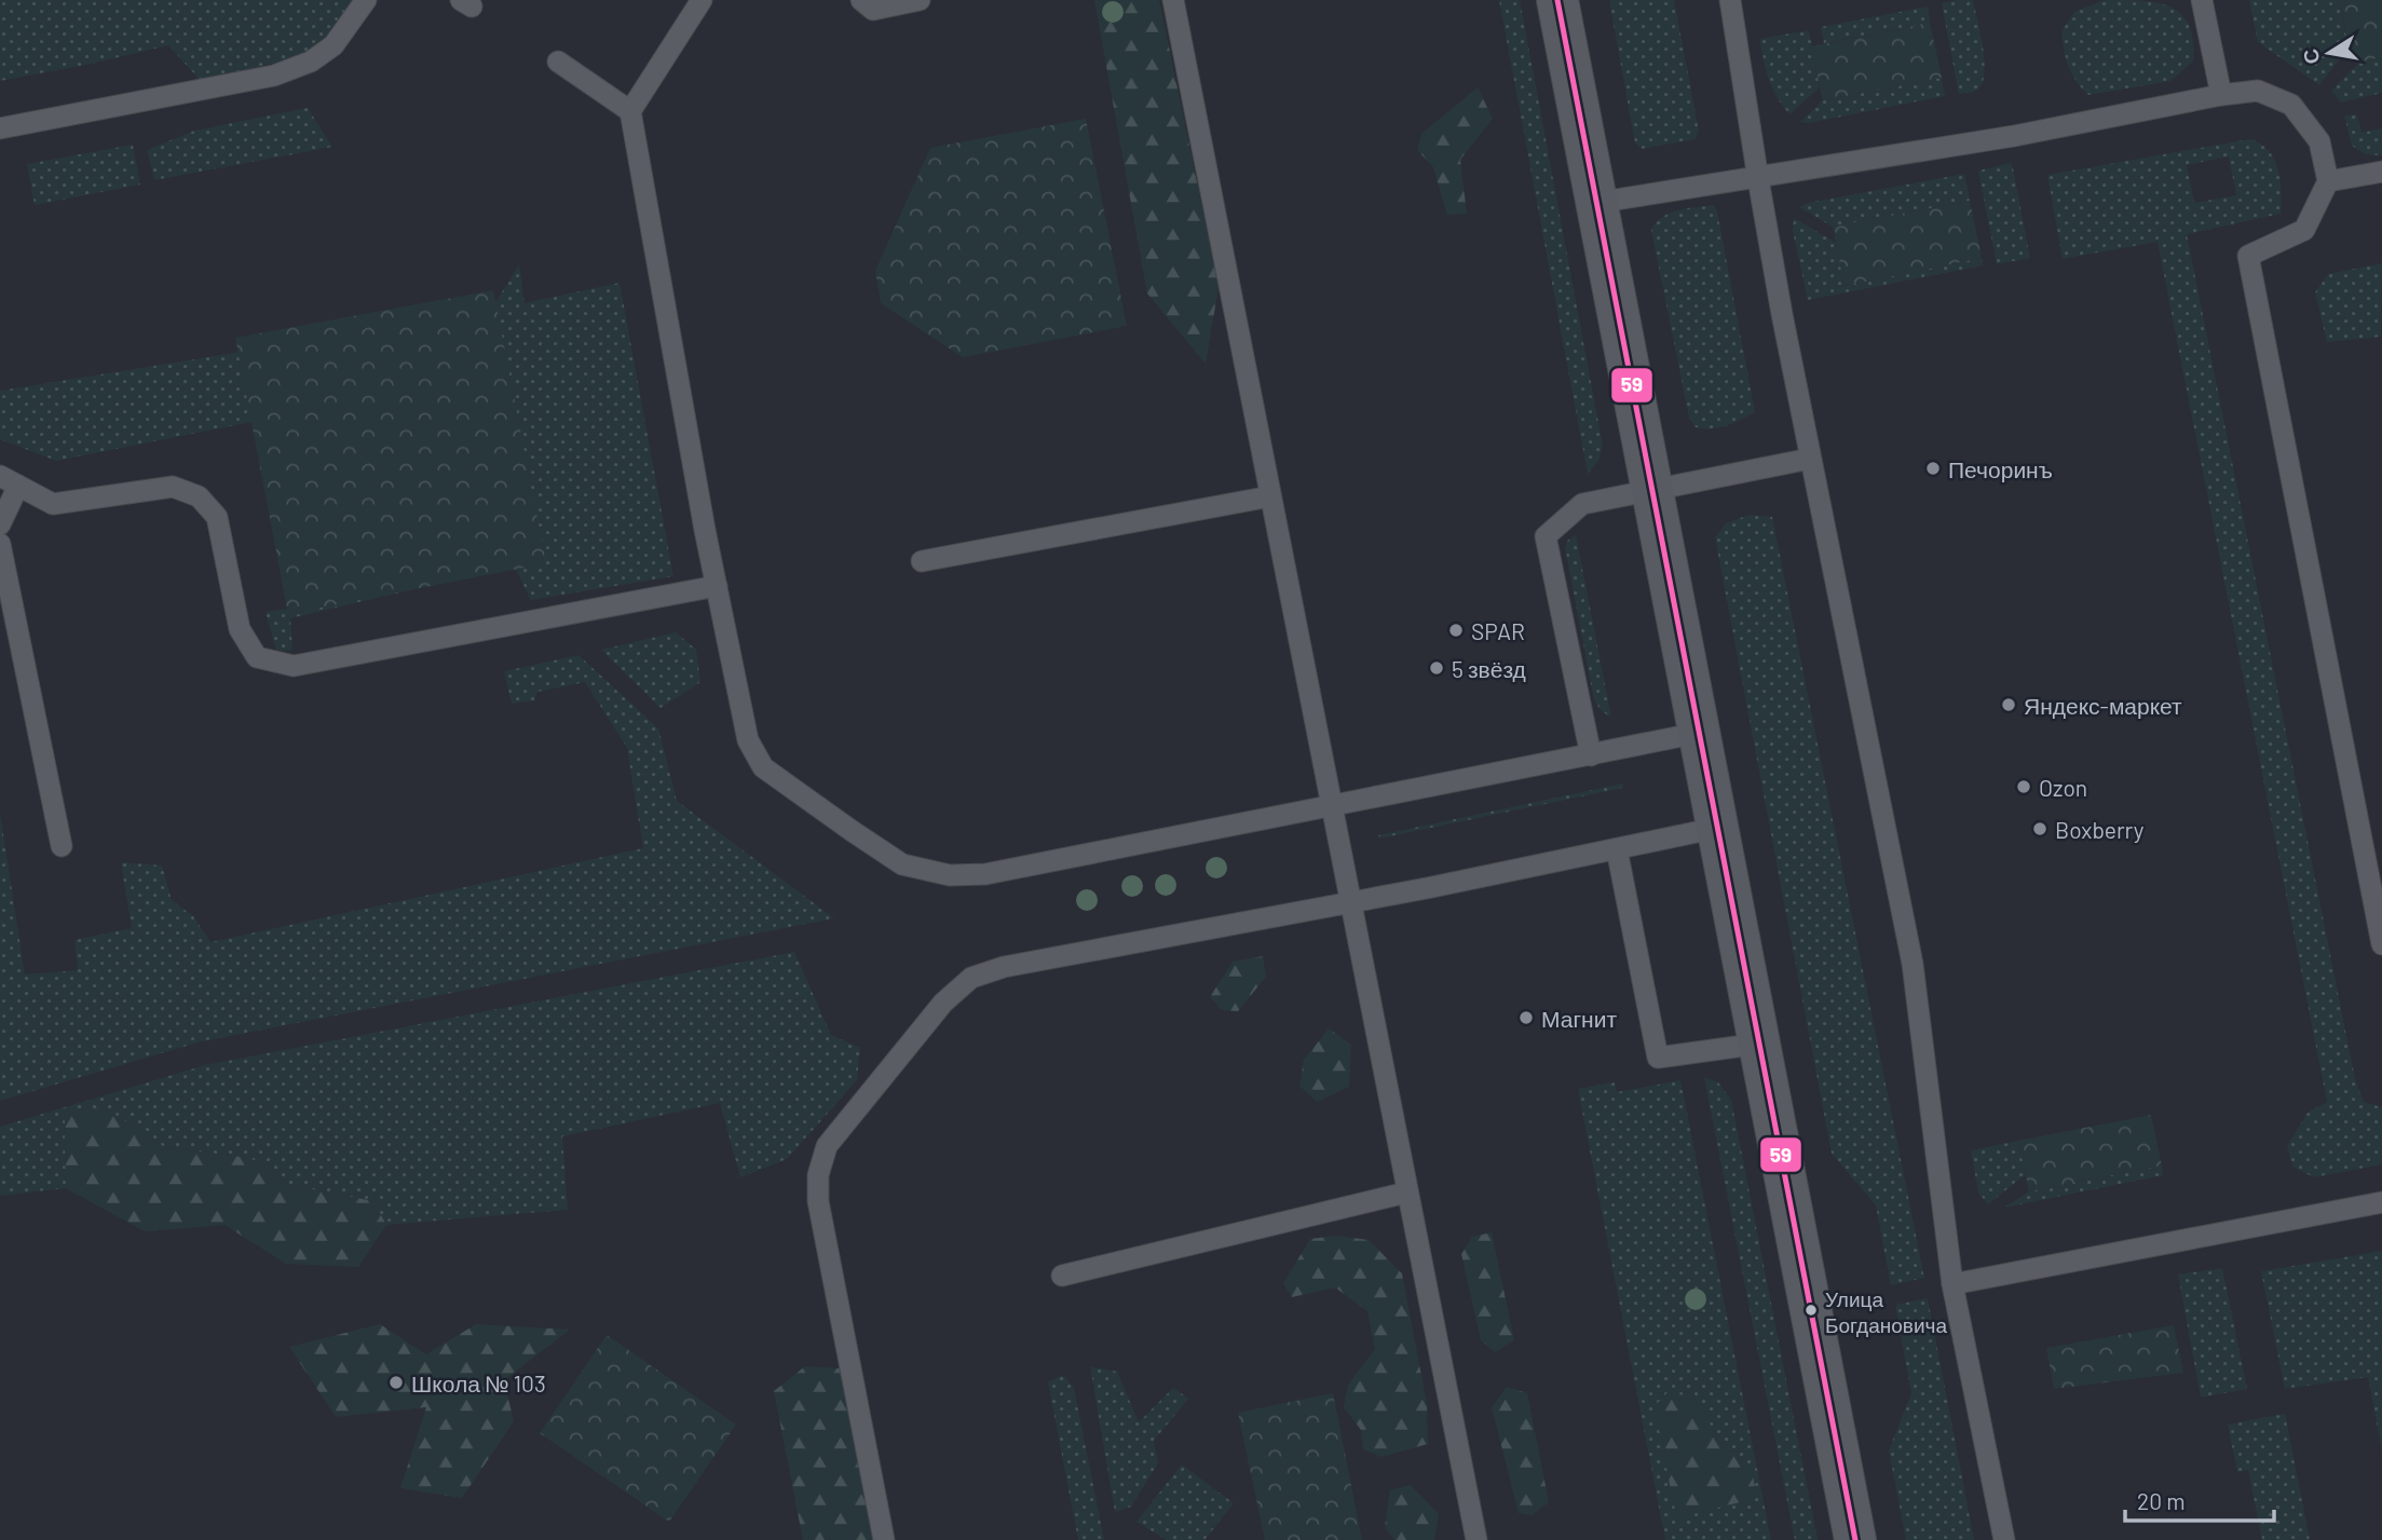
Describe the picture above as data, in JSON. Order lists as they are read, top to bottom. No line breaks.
{"places":["Печоринъ","SPAR","5 звёзд","Яндекс-маркет","Ozon","Boxberry","Магнит","Улица Богдановича","Школа № 103"],"lines":["transit line 59"],"scale_bar":"20 m","north":"left"}
